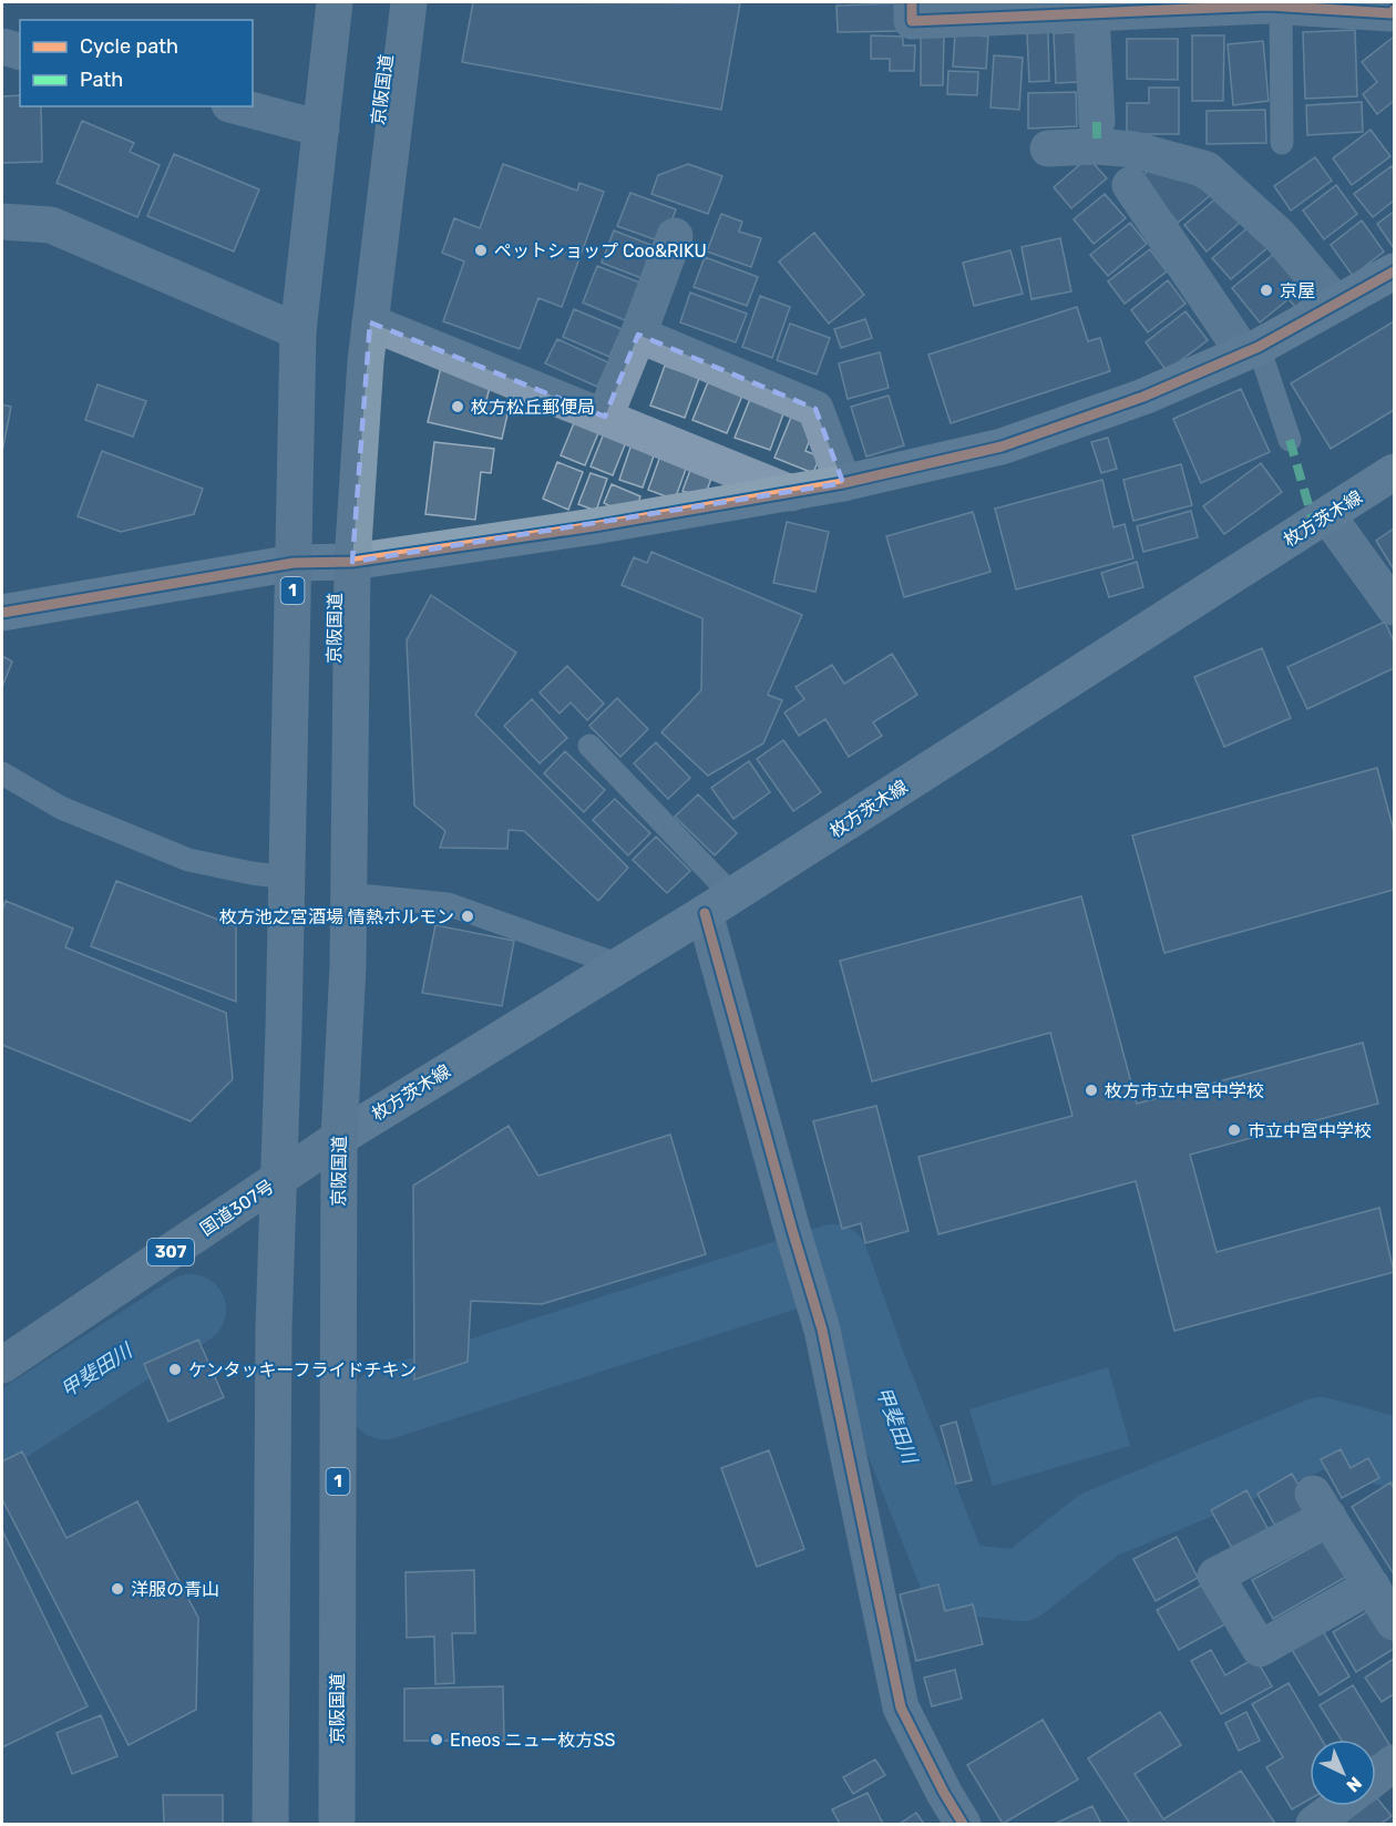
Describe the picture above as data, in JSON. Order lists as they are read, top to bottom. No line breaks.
{"streets":{"highway":["京阪国道","1","国道307号","307"],"street":["枚方茨木線"]},"crossings":[["京阪国道","枚方茨木線"],["京阪国道","国道307号"],["枚方茨木線","国道307号"],["1","国道307号"]],"water":["甲斐田川"],"places":["ペットショップ Coo&RIKU","京屋","枚方松丘郵便局","枚方池之宮酒場 情熱ホルモン","枚方市立中宮中学校","市立中宮中学校","ケンタッキーフライドチキン","洋服の青山","Eneos ニュー枚方SS"],"legend":["Cycle path","Path"],"north":"bottom right"}
